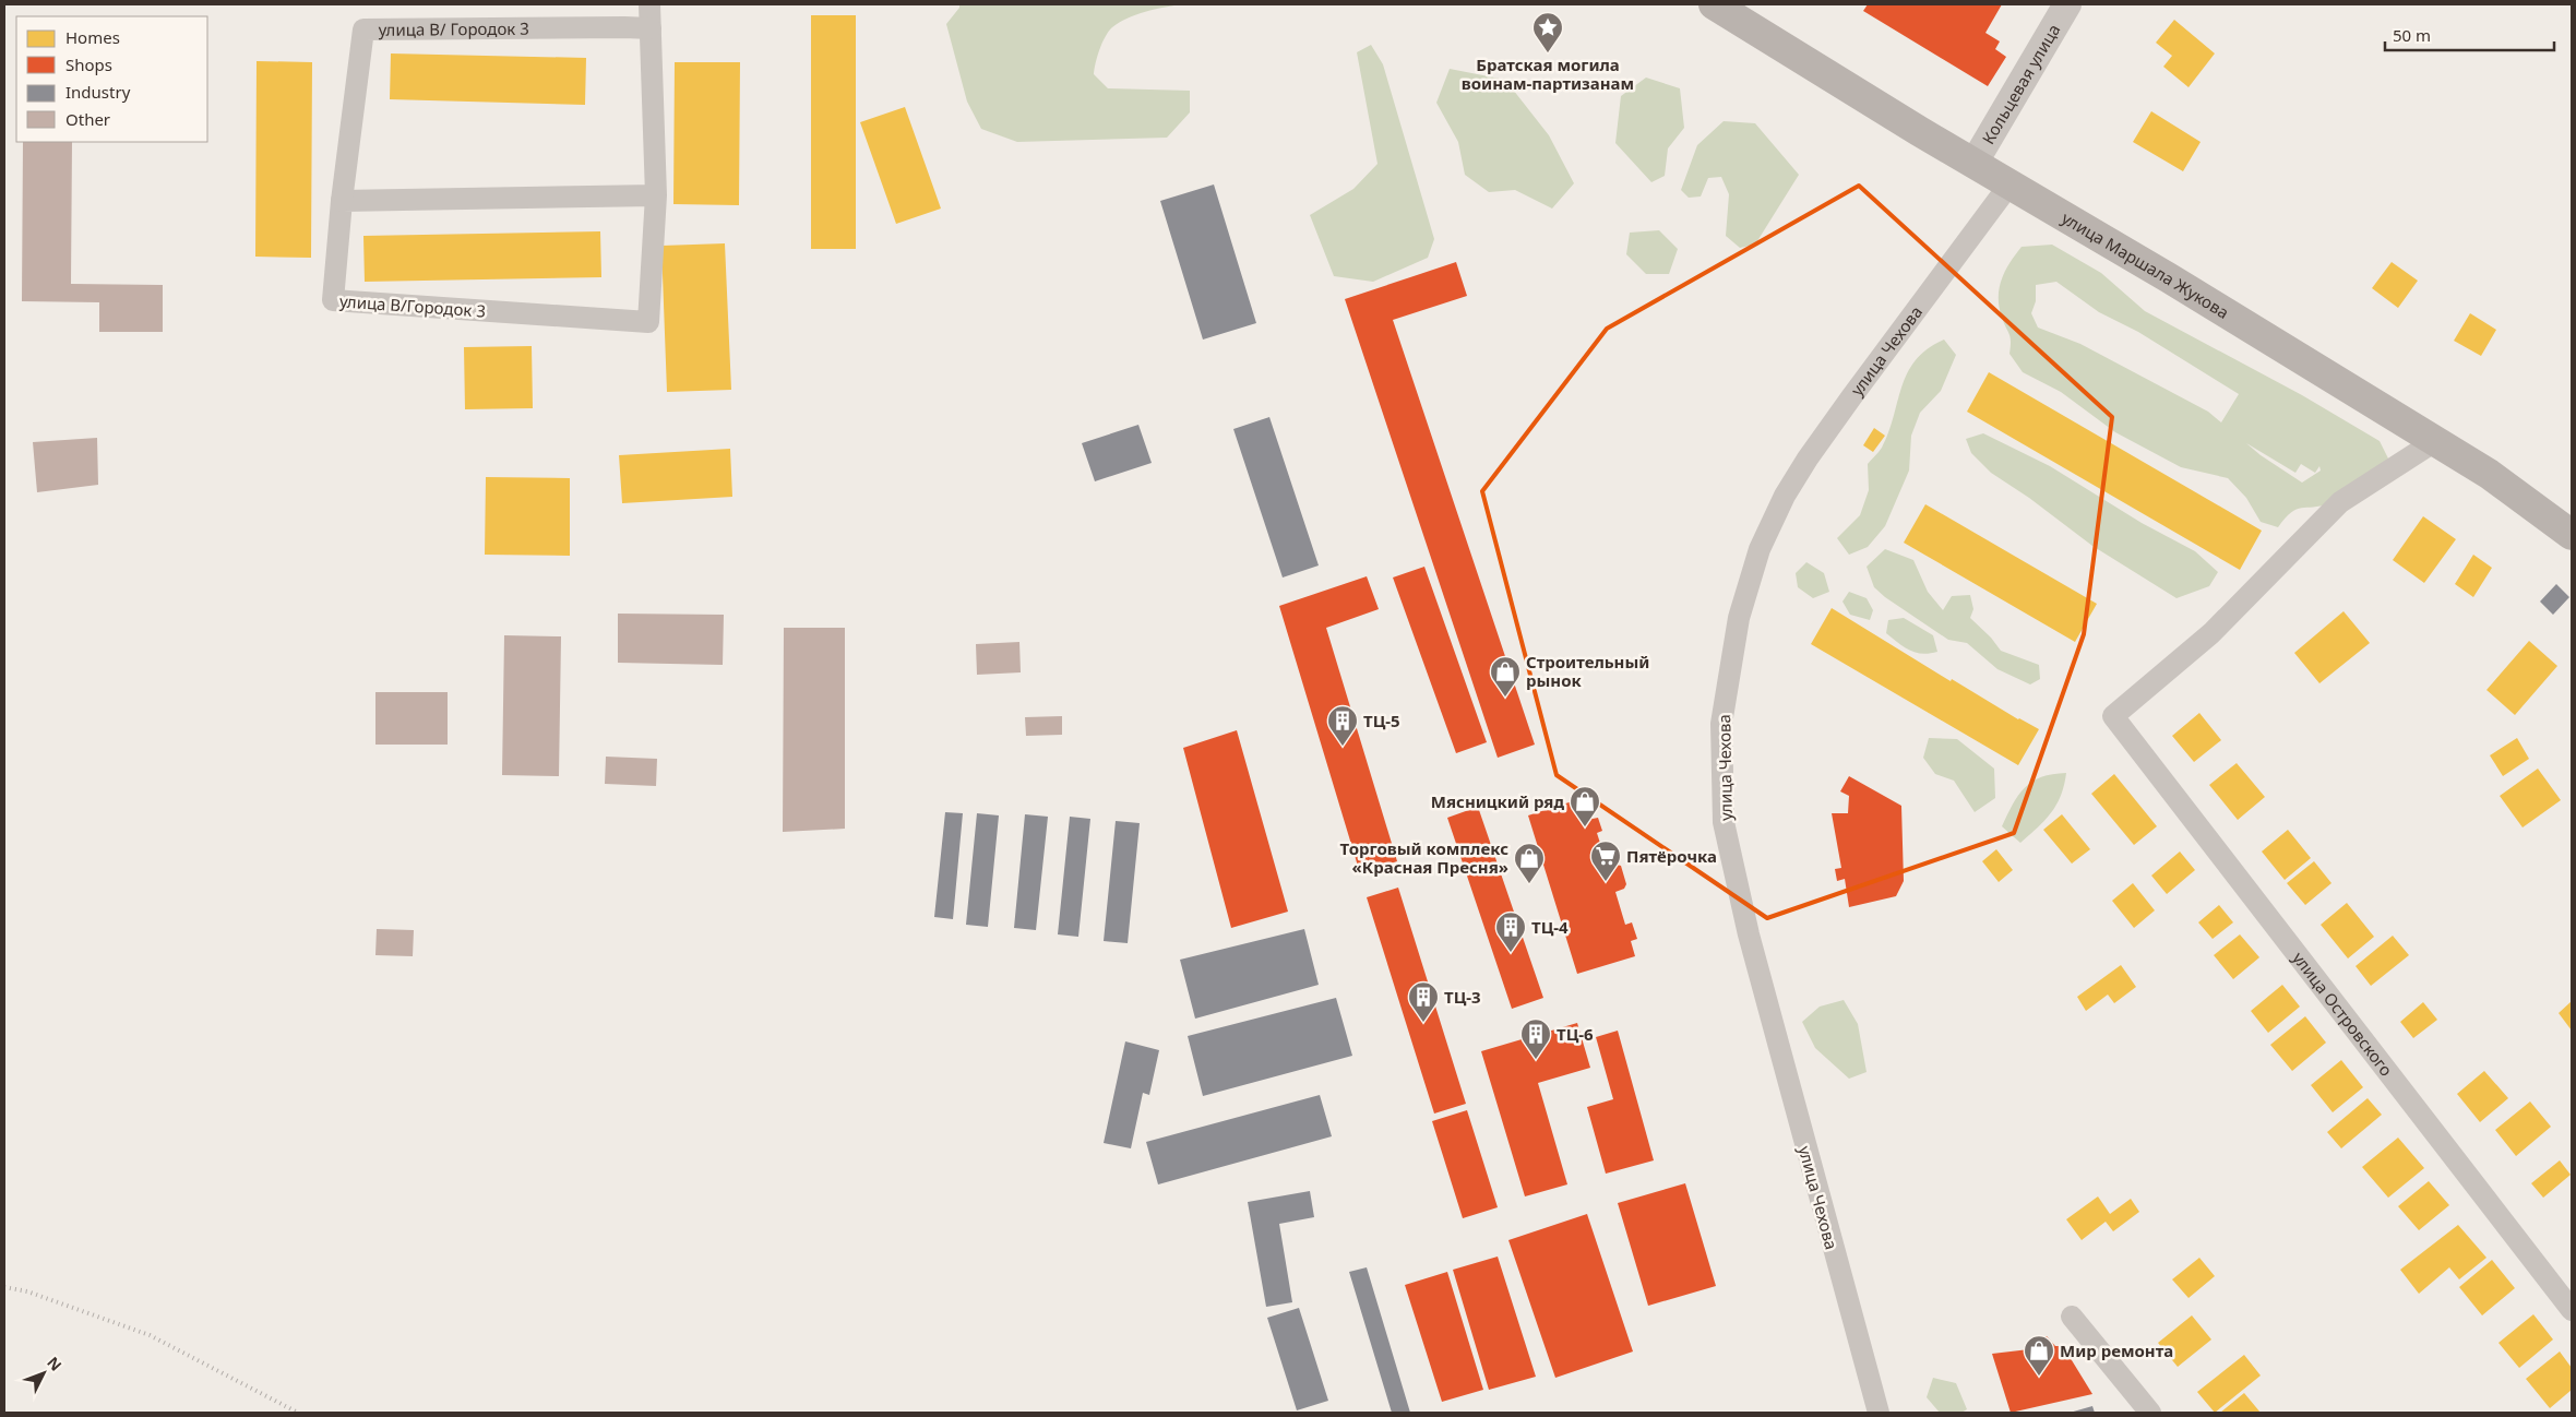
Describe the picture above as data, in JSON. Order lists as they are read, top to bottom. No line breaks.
{"streets":{"main road":["улица Маршала Жукова"],"street":["улица В/ Городок 3","Кольцевая улица","улица В/Городок 3","улица Чехова","улица Островского"]},"crossings":[["улица В/ Городок 3","улица В/Городок 3"],["Кольцевая улица","улица Маршала Жукова"],["улица Маршала Жукова","улица Чехова"],["улица Маршала Жукова","улица Островского"]],"places":{"place":["Братская могила воинам-партизанам"],"shop":["Строительный рынок","Мясницкий ряд","Торговый комплекс «Красная Пресня»","Мир ремонта"],"building":["ТЦ-5","ТЦ-4","ТЦ-3","ТЦ-6"],"supermarket":["Пятёрочка"]},"legend":["Homes","Shops","Industry","Other"],"scale_bar":"50 m","north":"top right"}
